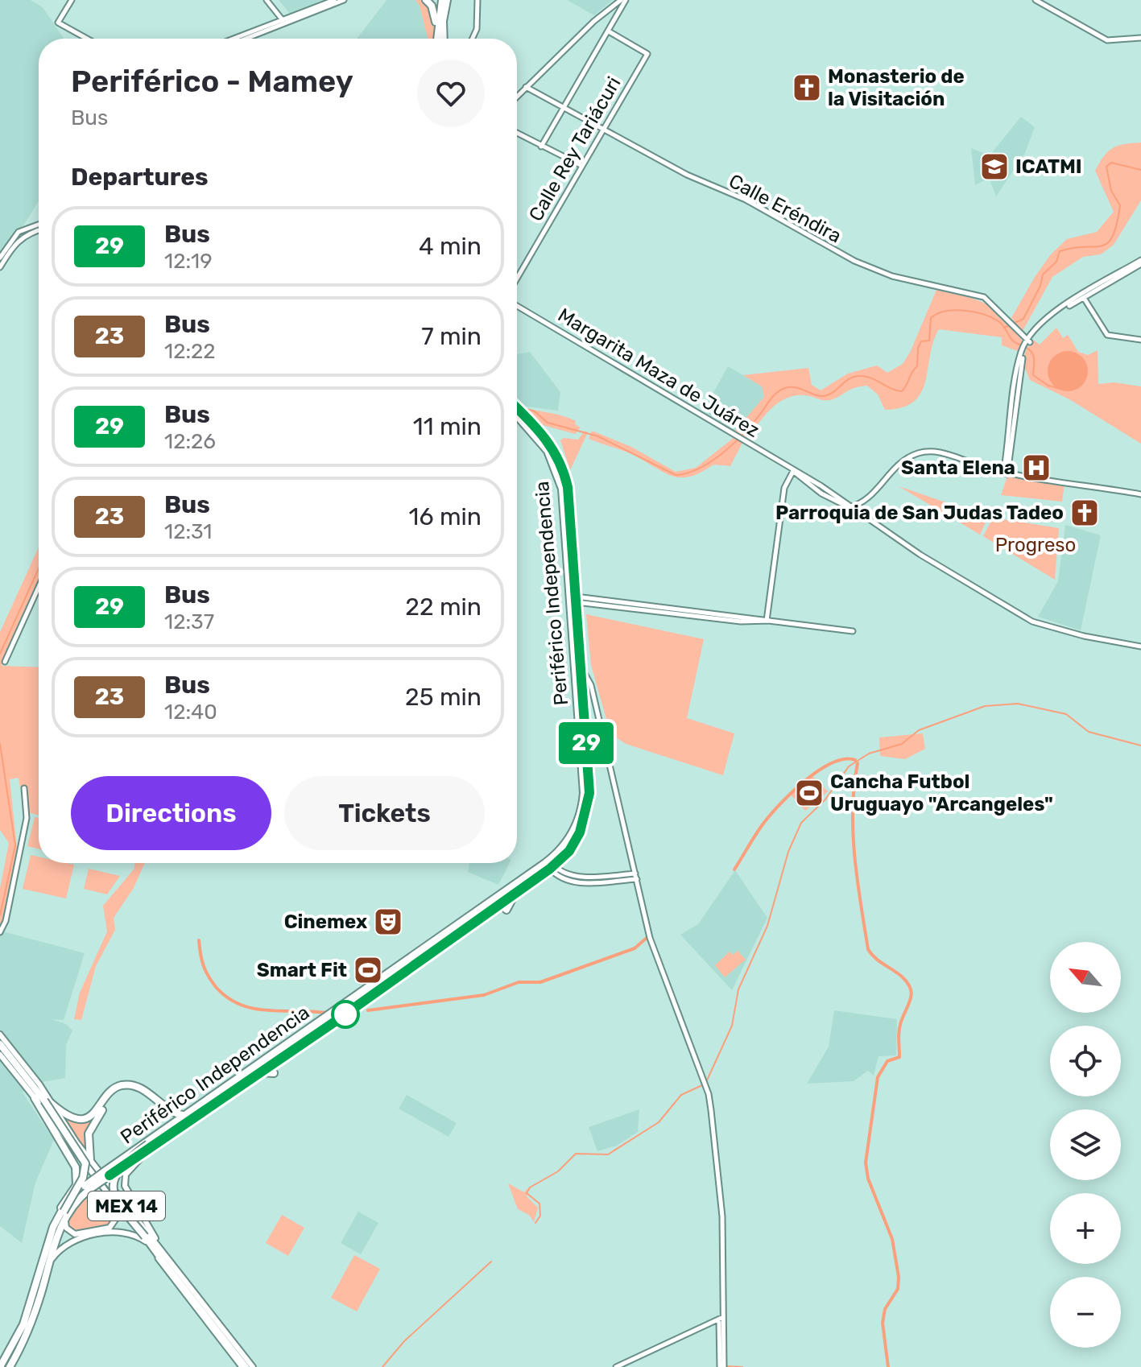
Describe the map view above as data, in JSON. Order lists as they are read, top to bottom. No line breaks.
{"streets":{"highway":["Periférico Independencia"],"main road":["MEX 14"],"street":["Calle Rey Tariácuri","Calle Eréndira","Margarita Maza de Juárez"]},"crossings":[["Calle Rey Tariácuri","Calle Eréndira"]],"parks":["Progreso"],"places":{"church":["Monasterio de la Visitación","Parroquia de San Judas Tadeo"],"school or university":["ICATMI"],"hospital":["Santa Elena"],"sports":["Cancha Futbol Uruguayo \"Arcangeles\"","Smart Fit"],"theatre":["Cinemex"]},"lines":["bus line 29"],"north":"top left","page":{"on_map":"29","heading":[["Periférico - Mamey","Bus"],"Departures"],"list":[{"mark":"29","name":"Bus","note":"12:19","value":"4 min"},{"mark":"23","name":"Bus","note":"12:22","value":"7 min"},{"mark":"29","name":"Bus","note":"12:26","value":"11 min"},{"mark":"23","name":"Bus","note":"12:31","value":"16 min"},{"mark":"29","name":"Bus","note":"12:37","value":"22 min"},{"mark":"23","name":"Bus","note":"12:40","value":"25 min"}],"buttons":["Directions","Tickets"],"map_buttons":["+","−"]}}
